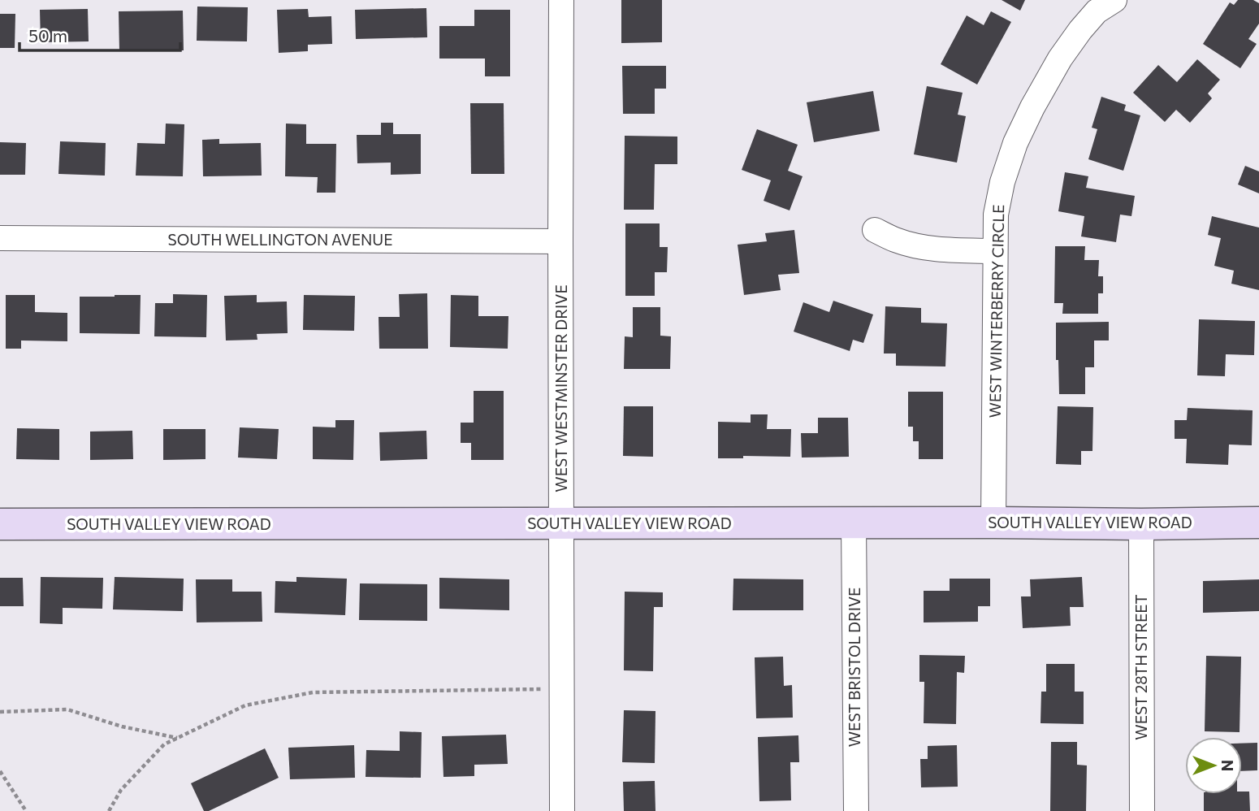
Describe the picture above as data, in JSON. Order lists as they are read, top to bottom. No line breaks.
{"streets":{"street":["SOUTH WELLINGTON AVENUE","WEST WINTERBERRY CIRCLE","WEST WESTMINSTER DRIVE","SOUTH VALLEY VIEW ROAD","WEST BRISTOL DRIVE","WEST 28TH STREET"]},"crossings":[["SOUTH WELLINGTON AVENUE","WEST WESTMINSTER DRIVE"],["WEST WINTERBERRY CIRCLE","SOUTH VALLEY VIEW ROAD"],["WEST WESTMINSTER DRIVE","SOUTH VALLEY VIEW ROAD"],["SOUTH VALLEY VIEW ROAD","WEST BRISTOL DRIVE"],["SOUTH VALLEY VIEW ROAD","WEST 28TH STREET"]],"scale_bar":"50 m","north":"right"}
